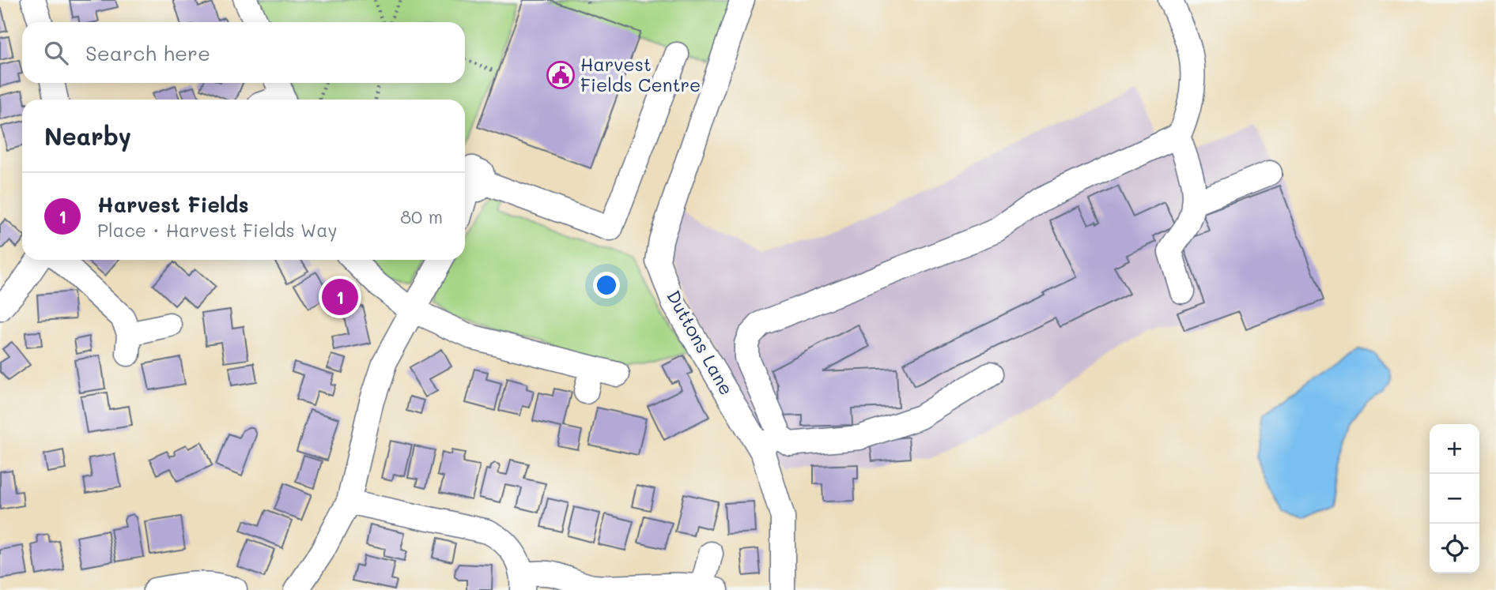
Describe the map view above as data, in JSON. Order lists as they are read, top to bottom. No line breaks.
{"streets":{"street":["Duttons Lane"]},"places":{"public building":["Harvest Fields Centre"]},"page":{"search":"Search here","heading":"Nearby","list":[{"mark":"1","name":"Harvest Fields","note":"Place · Harvest Fields Way","value":"80 m"}],"pins":"1","map_buttons":["+","−"]}}
